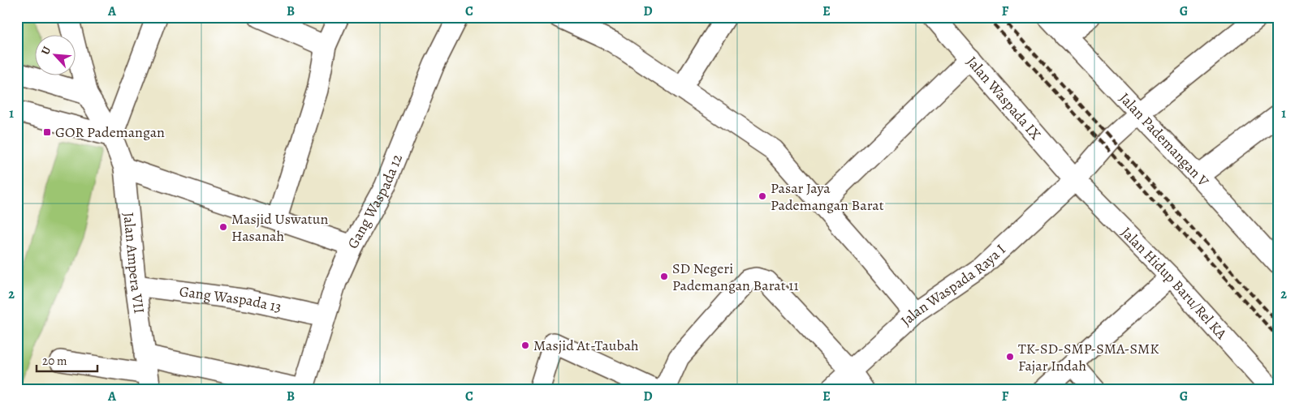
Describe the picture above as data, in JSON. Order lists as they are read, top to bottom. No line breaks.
{"streets":{"street":["Jalan Waspada IX","Jalan Pademangan V","Gang Waspada 12","Jalan Ampera VII","Jalan Hidup Baru/Rel KA","Jalan Waspada Raya I","Gang Waspada 13"]},"crossings":[["Jalan Waspada IX","Jalan Hidup Baru/Rel KA"],["Jalan Waspada IX","Jalan Waspada Raya I"],["Jalan Pademangan V","Jalan Waspada Raya I"],["Gang Waspada 12","Jalan Ampera VII"],["Gang Waspada 12","Gang Waspada 13"],["Jalan Ampera VII","Gang Waspada 13"],["Jalan Hidup Baru/Rel KA","Jalan Waspada Raya I"]],"places":{"transit":["GOR Pademangan"],"other":["Pasar Jaya Pademangan Barat","Masjid Uswatun Hasanah","SD Negeri Pademangan Barat 11","Masjid At-Taubah","TK-SD-SMP-SMA-SMK Fajar Indah"]},"scale_bar":"20 m","north":"top left","grid":{"columns":["A","B","C","D","E","F","G"],"rows":["1","2"]}}
